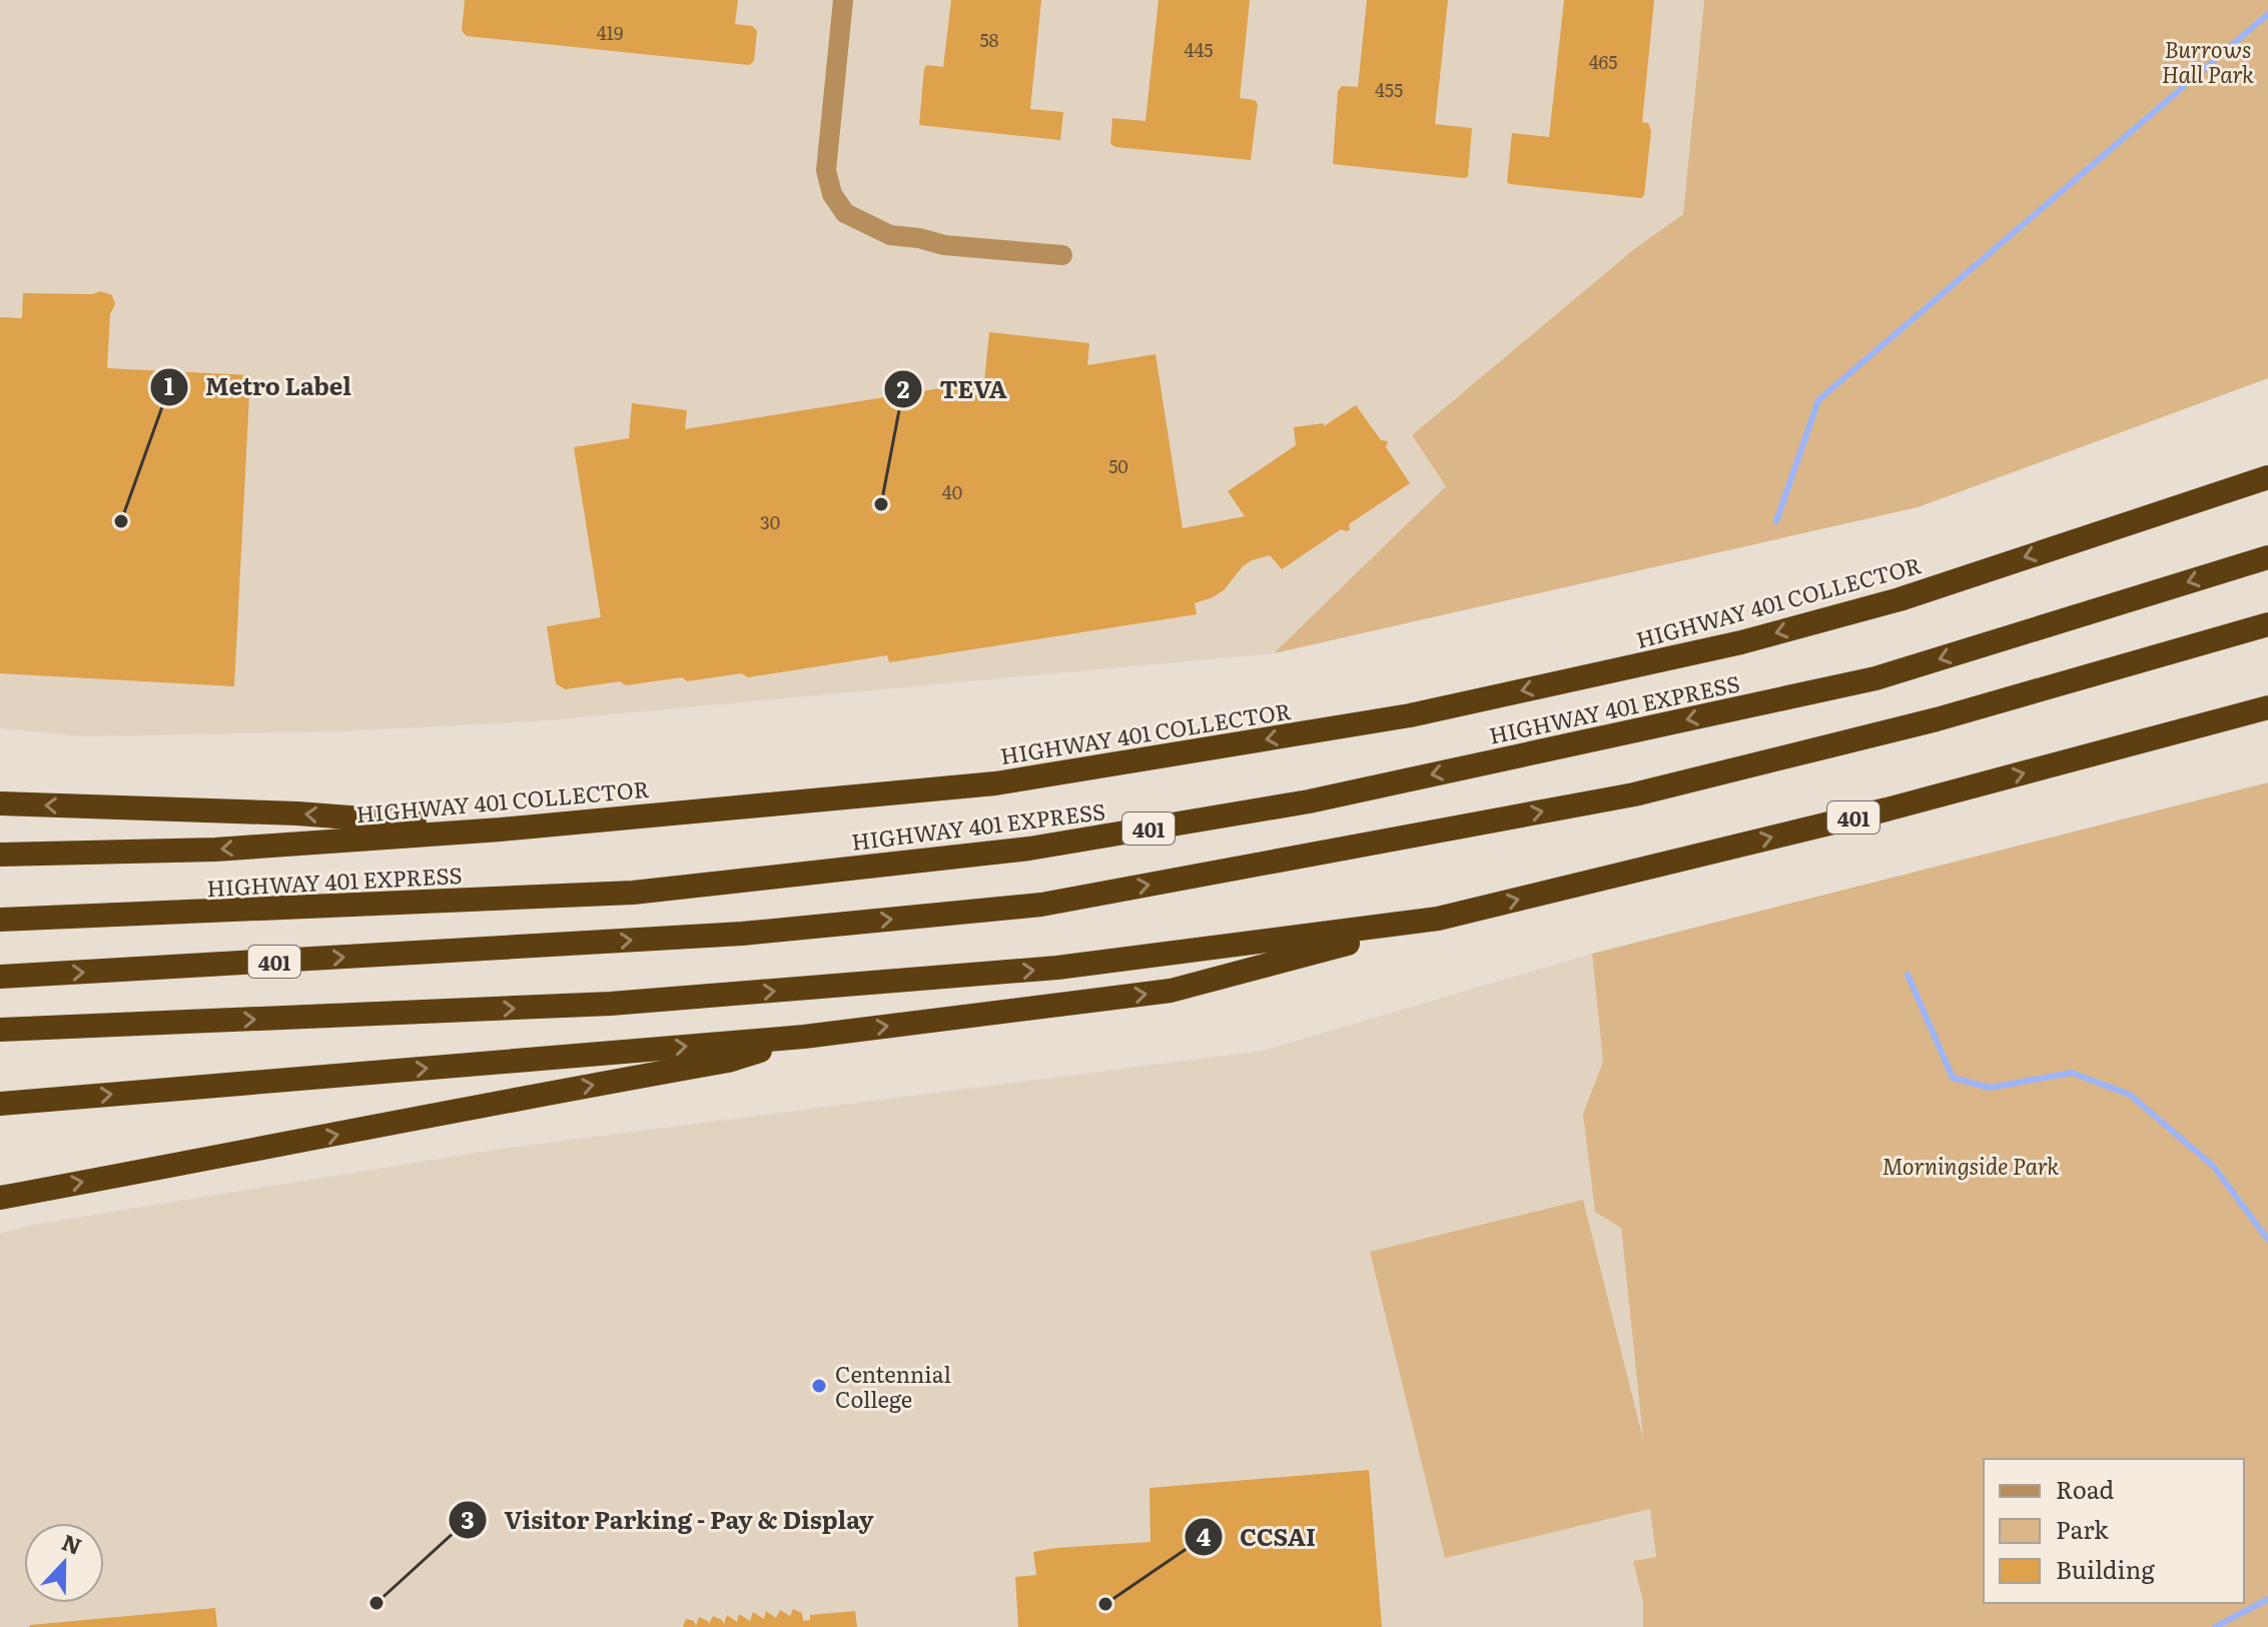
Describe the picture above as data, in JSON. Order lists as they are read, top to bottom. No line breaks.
{"streets":{"highway":["HIGHWAY 401 COLLECTOR","HIGHWAY 401 EXPRESS","401"]},"parks":["Burrows Hall Park","Morningside Park"],"places":["TEVA","Metro Label","Centennial College","Visitor Parking - Pay & Display","CCSAI"],"house_numbers":["419","58","445","465","455","50","40","30"],"legend":["Road","Park","Building"],"north":"top"}
